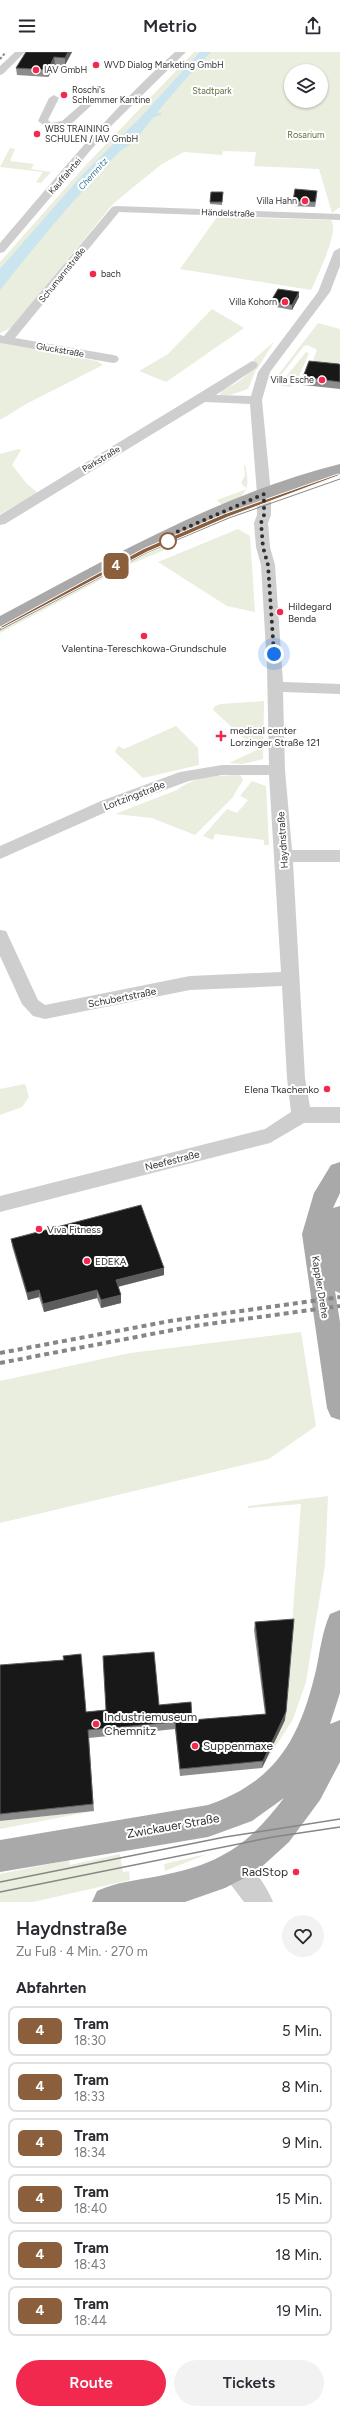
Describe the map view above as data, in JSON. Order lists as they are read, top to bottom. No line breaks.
{"streets":{"main road":["Kappler Drehe","Zwickauer Straße"],"street":["Kauffahrtei","Händelstraße","Schumannstraße","Gluckstraße","Parkstraße","Lortzingstraße","Haydnstraße","Schubertstraße","Neefestraße"]},"crossings":[["Händelstraße","Schumannstraße"],["Schumannstraße","Gluckstraße"],["Lortzingstraße","Haydnstraße"],["Haydnstraße","Schubertstraße"],["Haydnstraße","Neefestraße"]],"water":["Chemnitz"],"parks":["Stadtpark","Rosarium"],"places":{"other":["WVD Dialog Marketing GmbH","IAV GmbH","Roschi's Schlemmer Kantine","WBS TRAINING SCHULEN / IAV GmbH","Villa Hahn","bach","Villa Kohorn","Villa Esche","Hildegard Benda","Valentina-Tereschkowa-Grundschule","Elena Tkachenko","Viva Fitness","EDEKA","Industriemuseum Chemnitz","Suppenmaxe","RadStop"],"health":["medical center Lorzinger Straße 121"]},"lines":["tram line 4"],"page":{"header":"Metrio","on_map":"4","heading":[["Haydnstraße","Zu Fuß · 4 Min. · 270 m"],"Abfahrten"],"list":[{"mark":"4","name":"Tram","note":"18:30","value":"5 Min."},{"mark":"4","name":"Tram","note":"18:33","value":"8 Min."},{"mark":"4","name":"Tram","note":"18:34","value":"9 Min."},{"mark":"4","name":"Tram","note":"18:40","value":"15 Min."},{"mark":"4","name":"Tram","note":"18:43","value":"18 Min."},{"mark":"4","name":"Tram","note":"18:44","value":"19 Min."}],"buttons":["Route","Tickets"]}}
